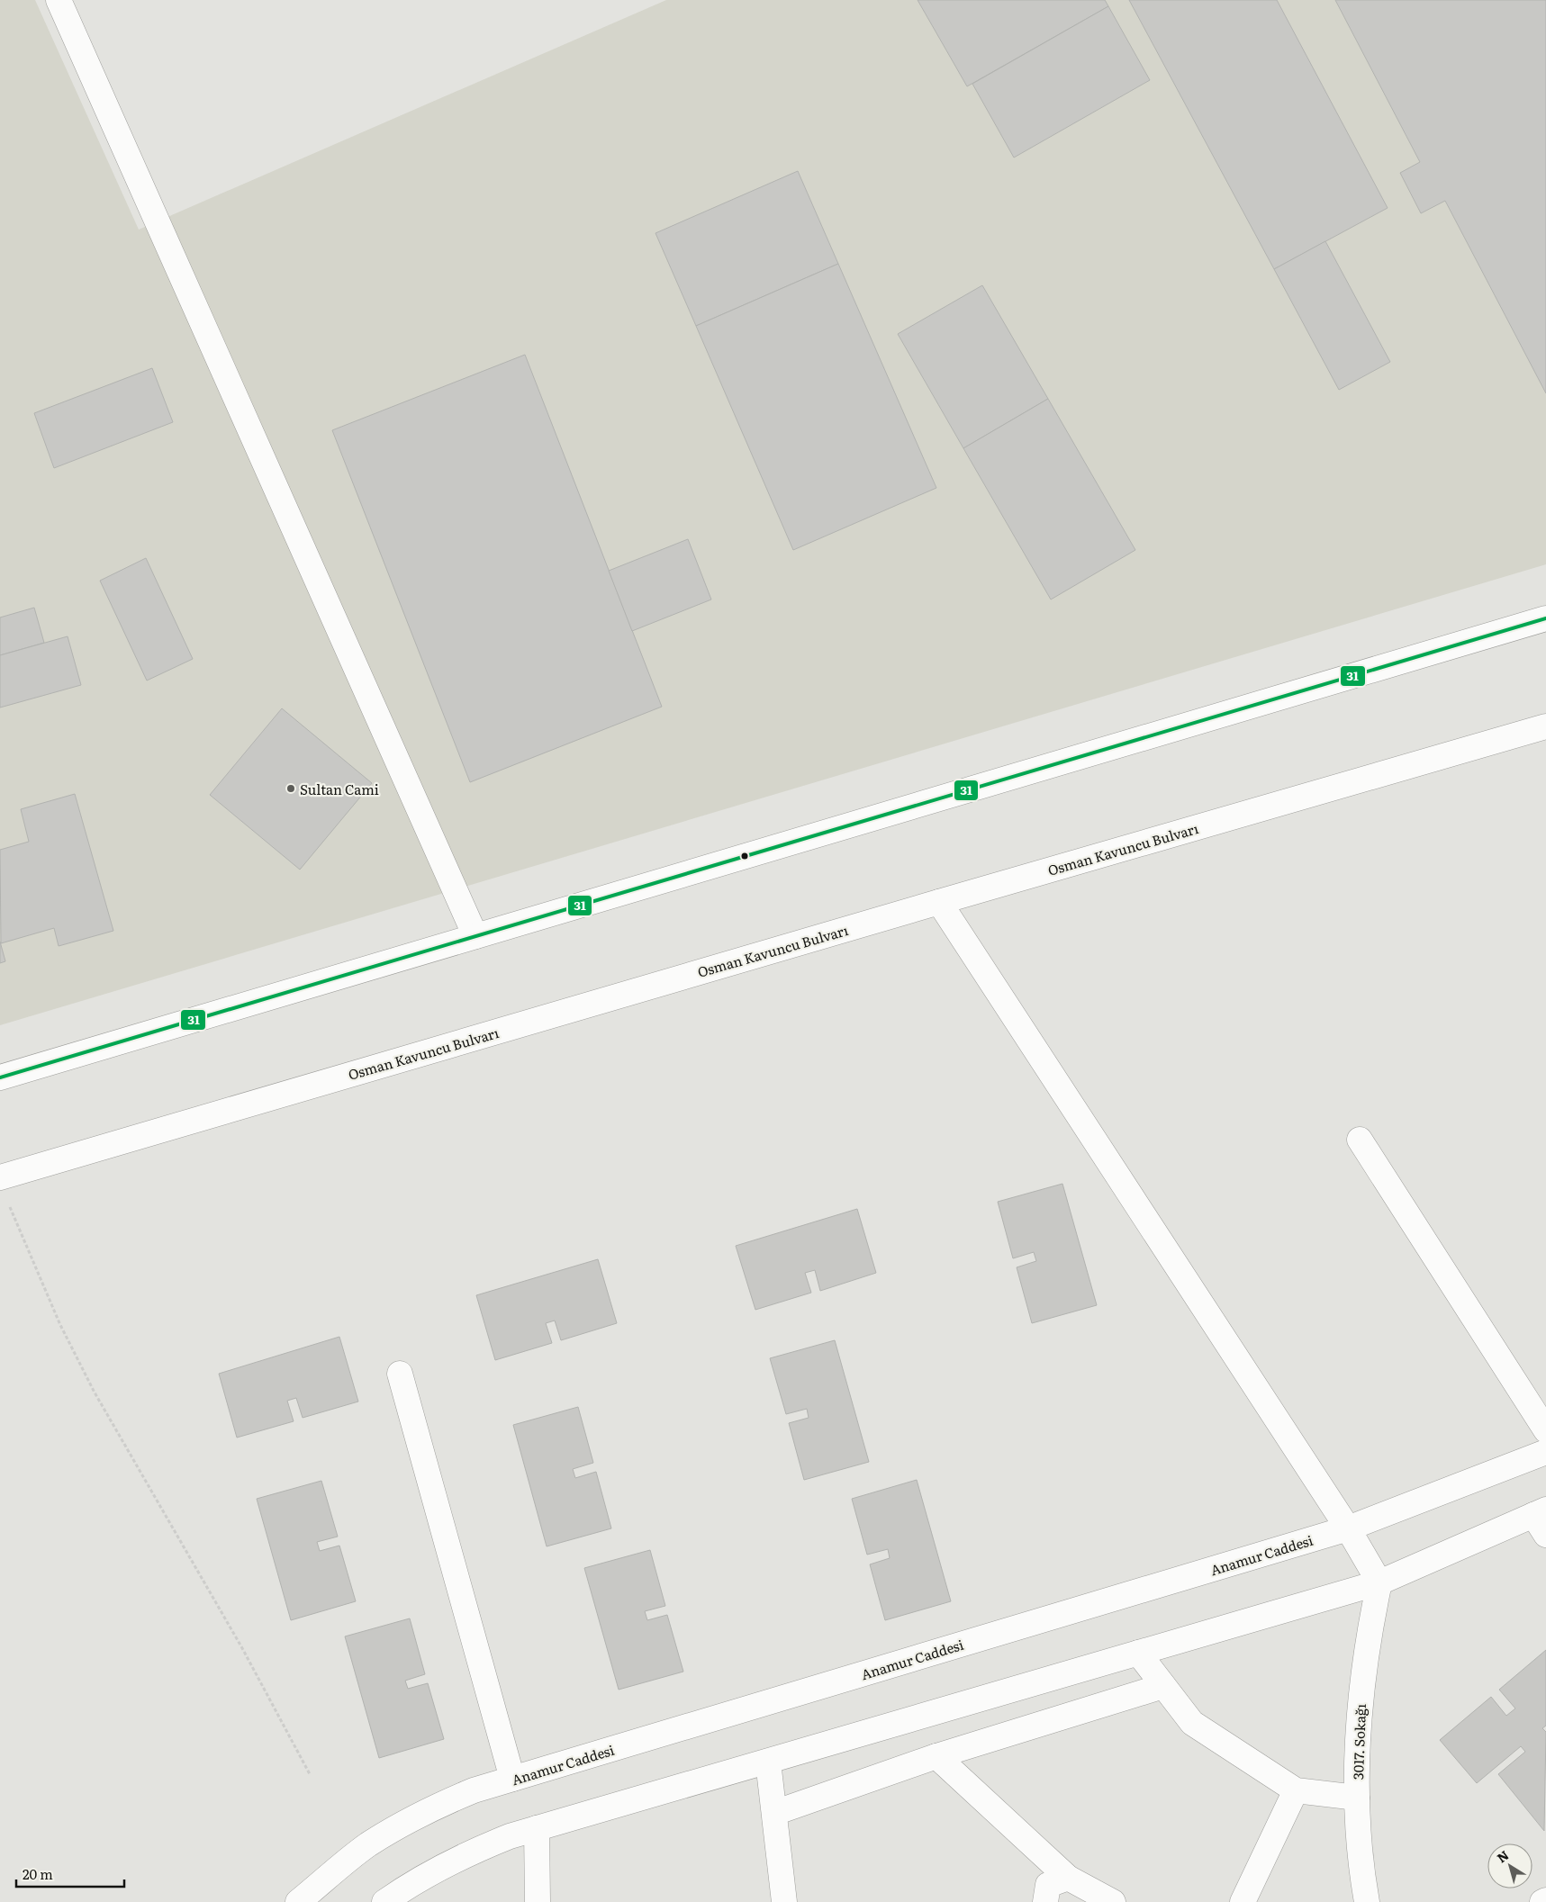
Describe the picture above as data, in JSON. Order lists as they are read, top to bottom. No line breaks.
{"streets":{"main road":["Osman Kavuncu Bulvarı","Anamur Caddesi","3017. Sokağı"]},"places":["Sultan Cami"],"lines":["transit line 31"],"scale_bar":"20 m","north":"top left"}
